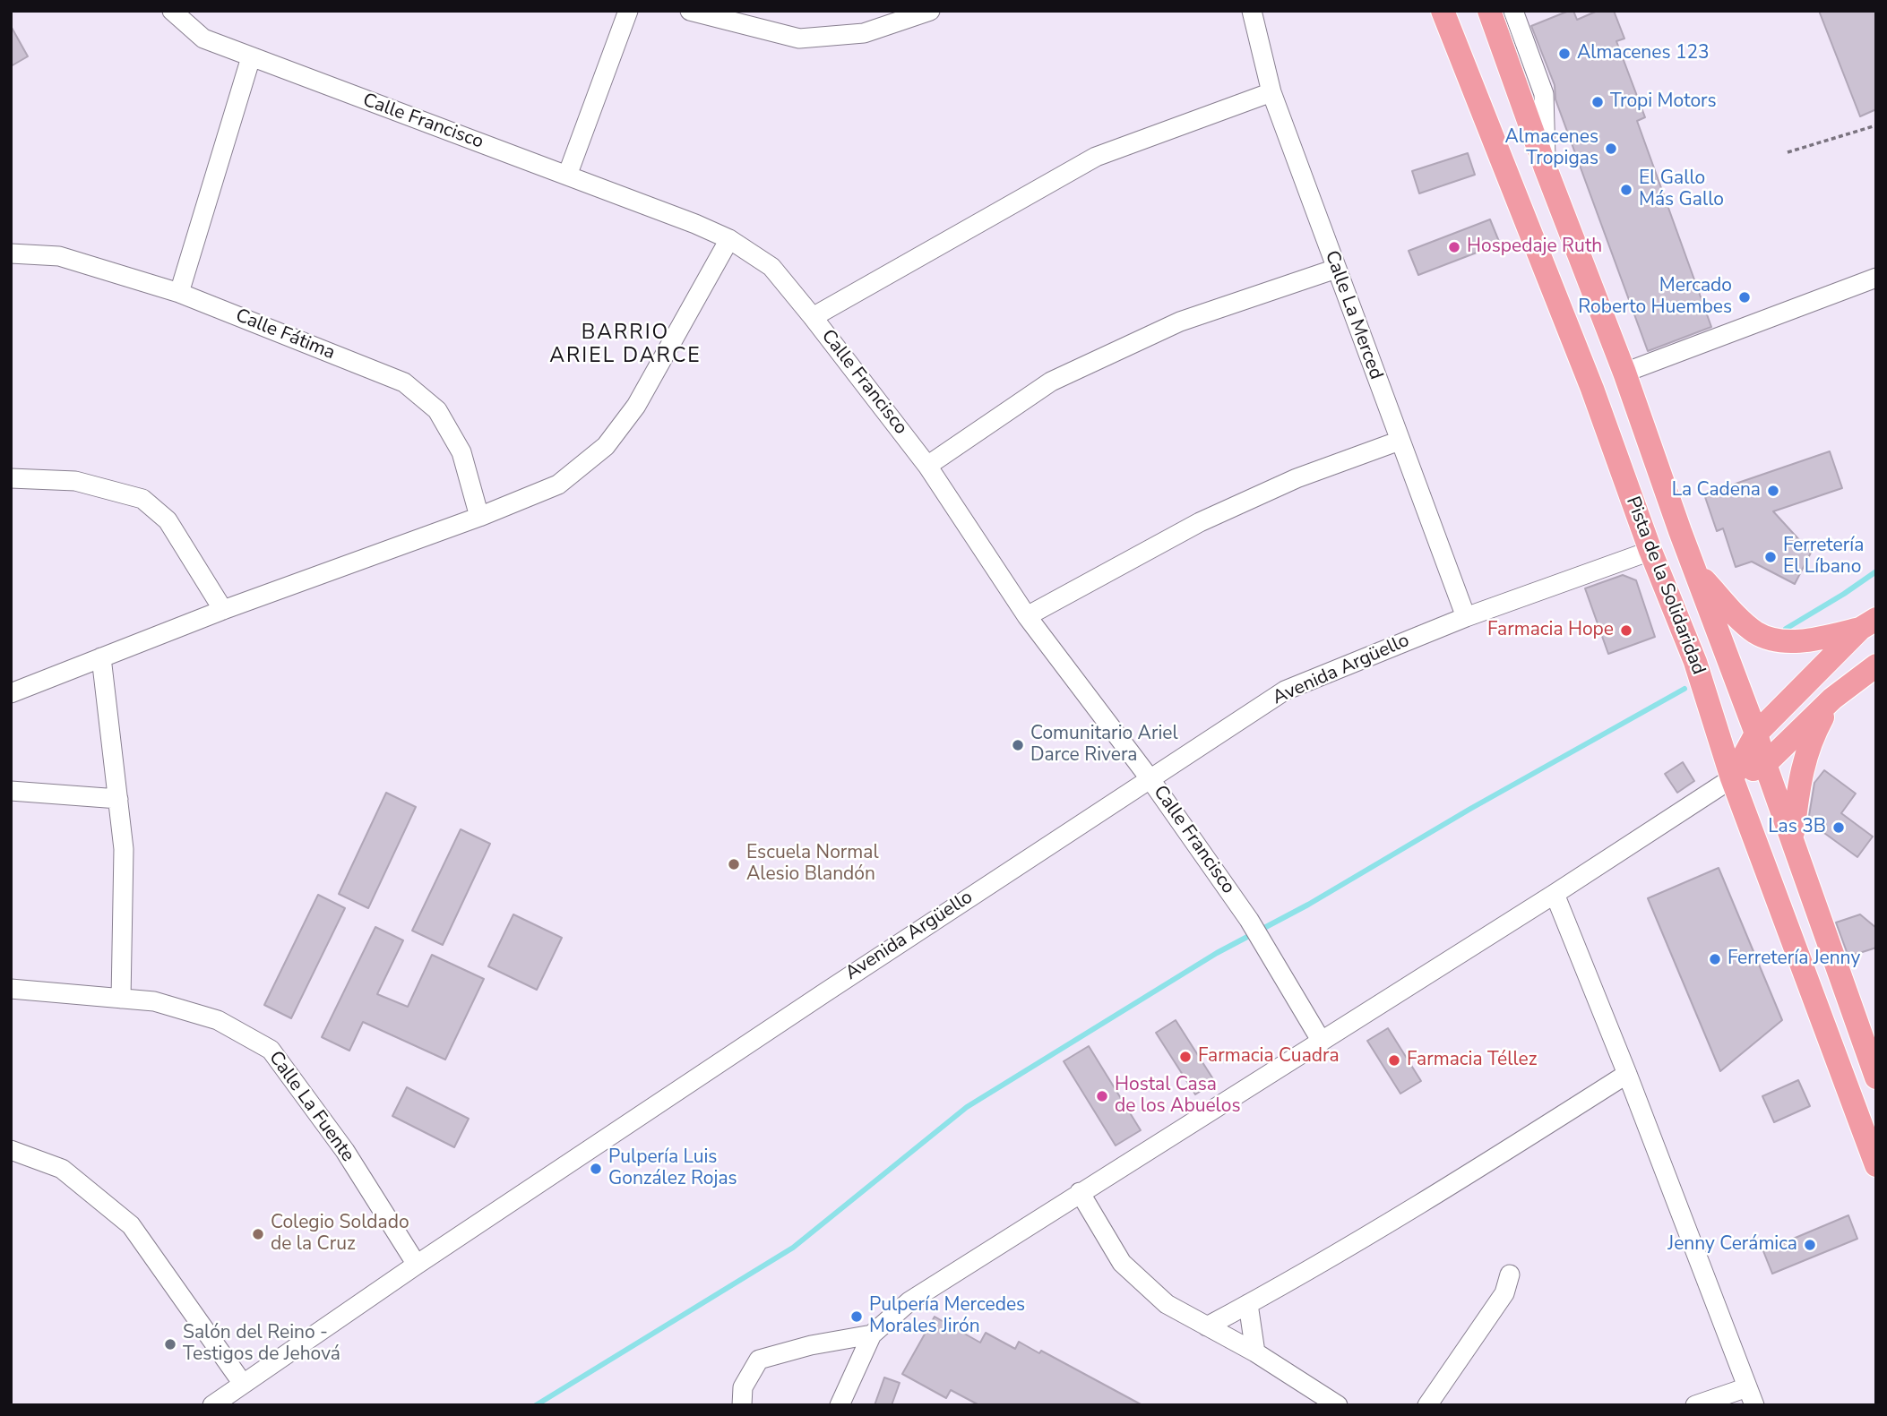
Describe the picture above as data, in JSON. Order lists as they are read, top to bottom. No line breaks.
{"streets":{"main road":["Pista de la Solidaridad"],"street":["Calle Francisco","Calle La Merced","Calle Fátima","Avenida Argüello","Calle La Fuente"]},"crossings":[["Calle Francisco","Avenida Argüello"],["Calle La Merced","Avenida Argüello"],["Pista de la Solidaridad","Avenida Argüello"],["Avenida Argüello","Calle La Fuente"]],"districts":["BARRIO ARIEL DARCE"],"places":["Almacenes 123","Tropi Motors","Almacenes Tropigas","El Gallo Más Gallo","Hospedaje Ruth","Mercado Roberto Huembes","La Cadena","Ferretería El Líbano","Farmacia Hope","Comunitario Ariel Darce Rivera","Las 3B","Escuela Normal Alesio Blandón","Ferretería Jenny","Farmacia Cuadra","Farmacia Téllez","Hostal Casa de los Abuelos","Pulpería Luis González Rojas","Colegio Soldado de la Cruz","Jenny Cerámica","Pulpería Mercedes Morales Jirón","Salón del Reino - Testigos de Jehová"]}
